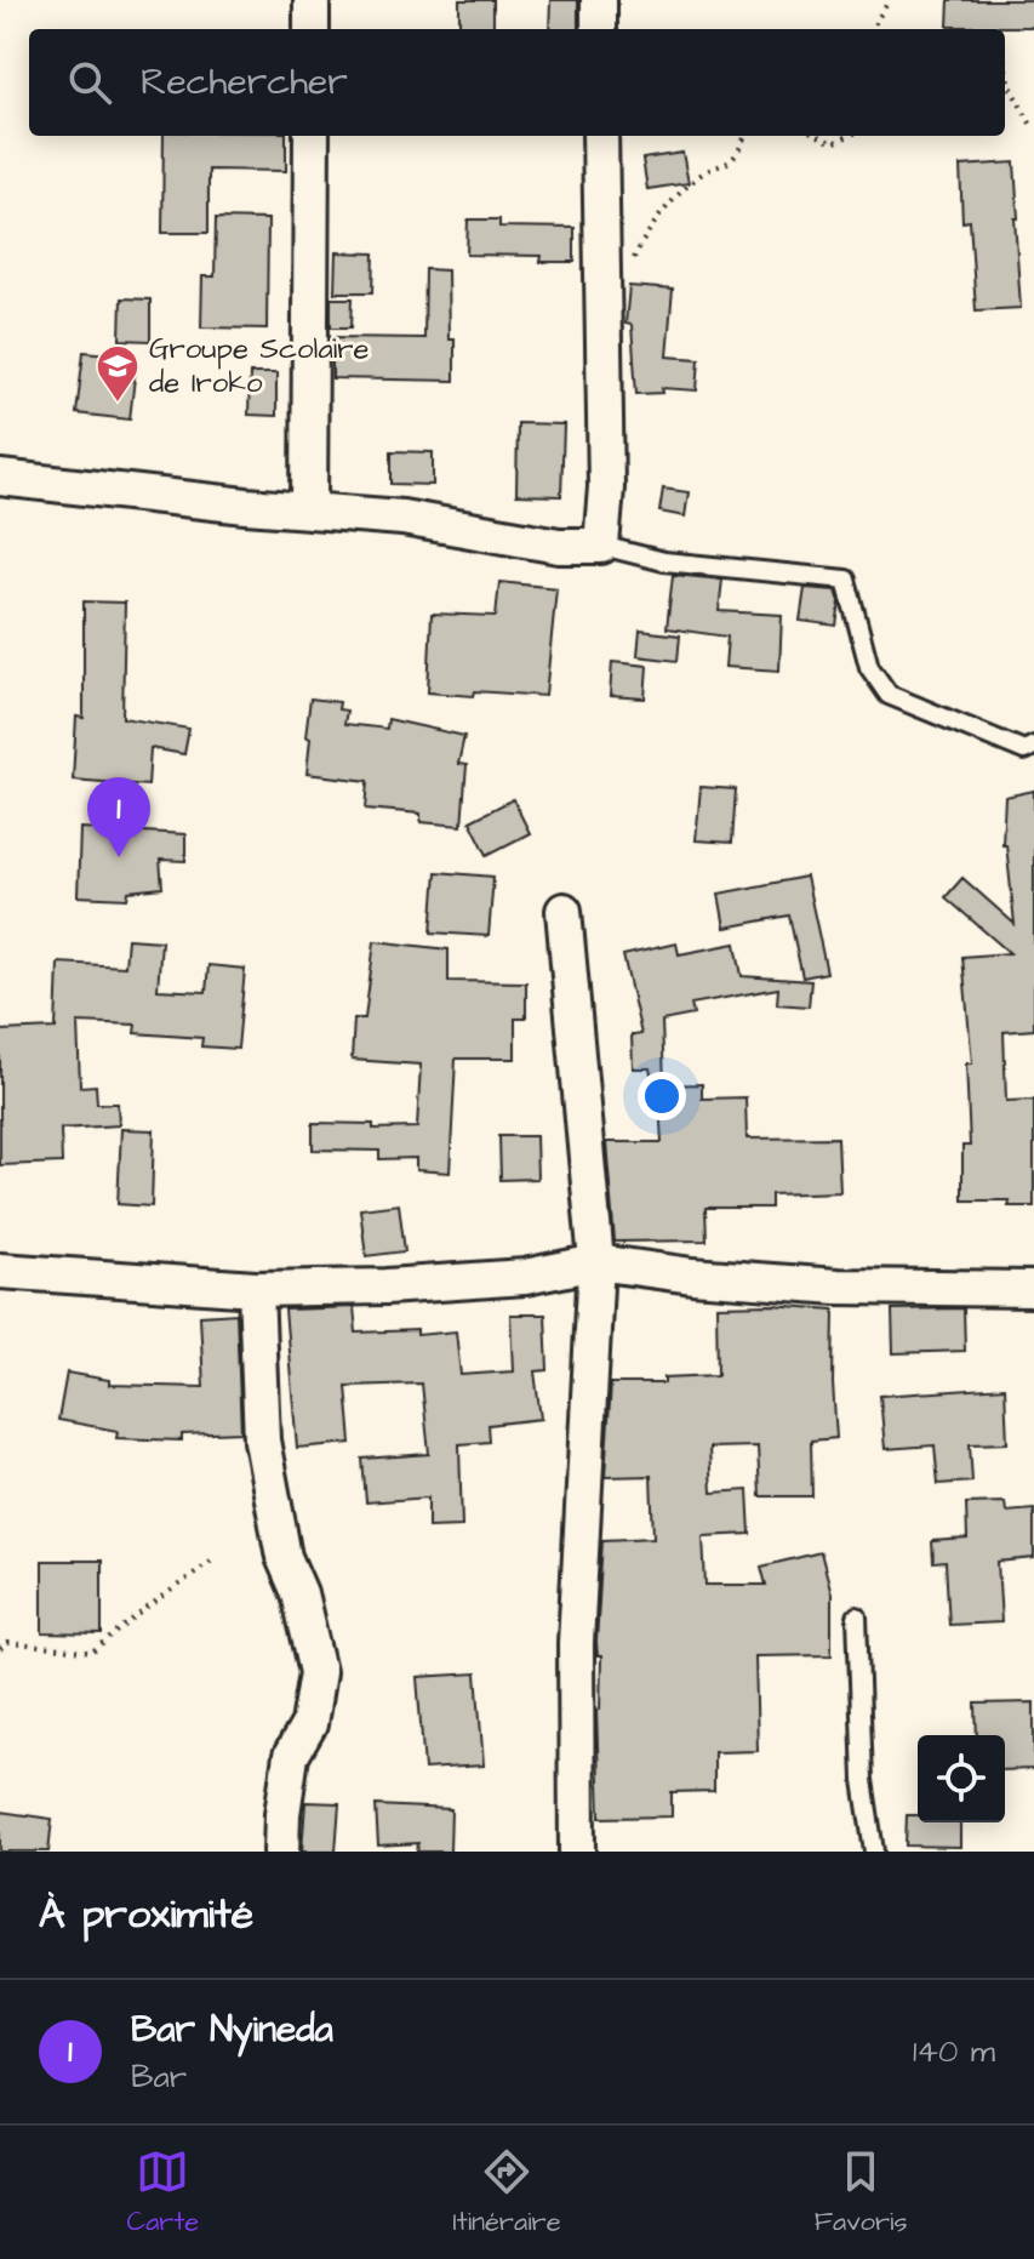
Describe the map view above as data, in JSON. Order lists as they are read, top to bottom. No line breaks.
{"places":{"school or university":["Groupe Scolaire de Iroko"]},"page":{"search":"Rechercher","pins":"1","heading":"À proximité","list":[{"mark":"1","name":"Bar Nyineda","note":"Bar","value":"140 m"}],"nav":["Carte","Itinéraire","Favoris"]}}
